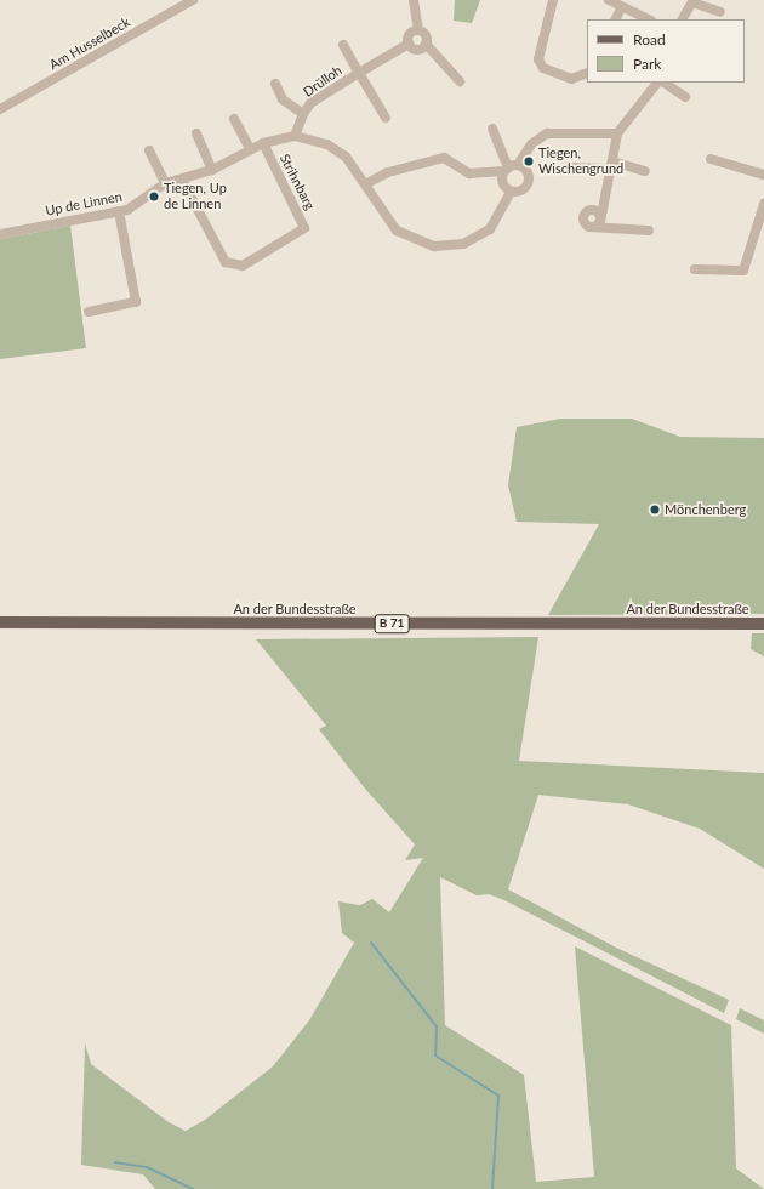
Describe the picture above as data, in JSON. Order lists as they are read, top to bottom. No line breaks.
{"streets":{"main road":["An der Bundesstraße","B 71"],"street":["Am Husselbeck","Drülloh","Strihnbarg","Up de Linnen"]},"places":["Tiegen, Wischengrund","Tiegen, Up de Linnen","Mönchenberg"],"legend":["Road","Park"]}
